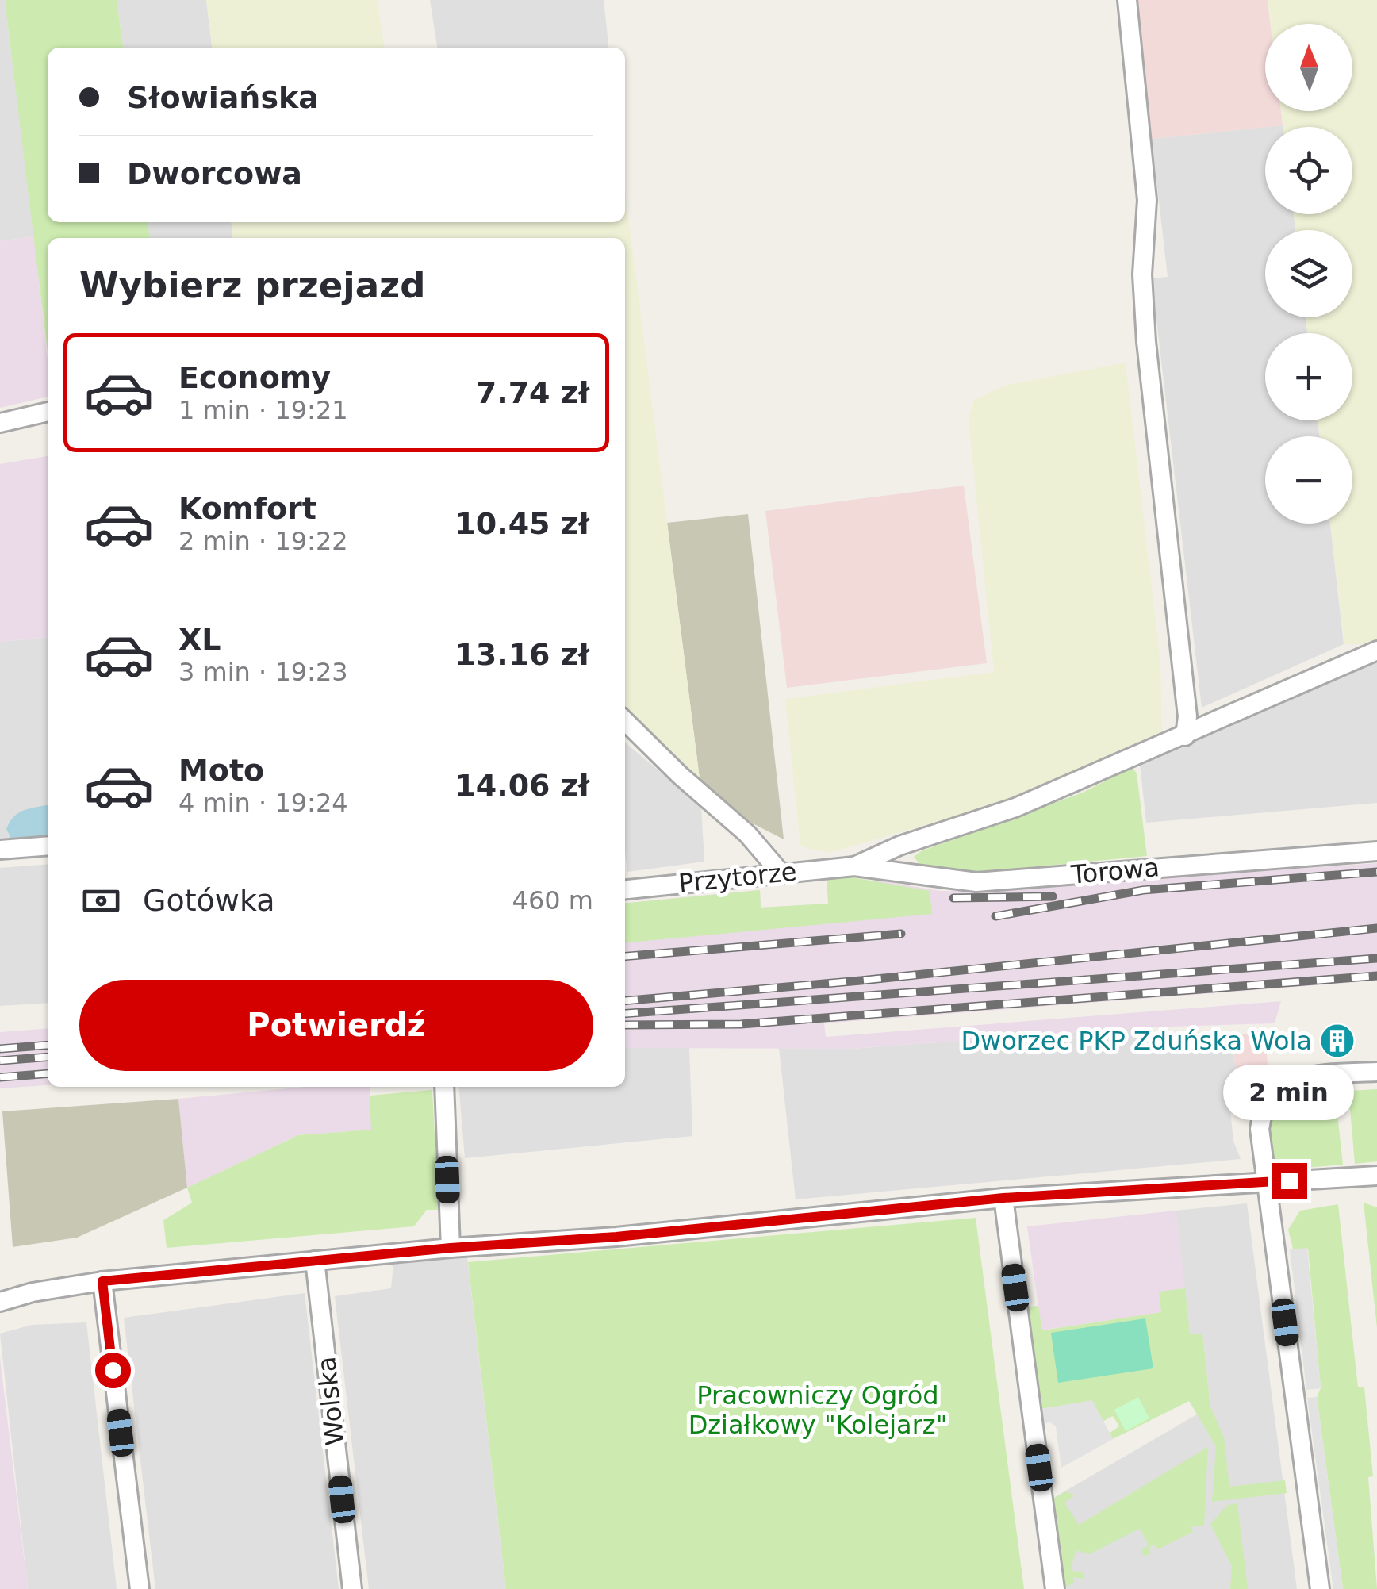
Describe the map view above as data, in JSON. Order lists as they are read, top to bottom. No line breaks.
{"streets":{"street":["Torowa","Przytorze","Wolska"]},"crossings":[["Torowa","Przytorze"]],"parks":["Pracowniczy Ogród Działkowy \"Kolejarz\""],"places":{"building":["Dworzec PKP Zduńska Wola"]},"north":"top","page":{"map_buttons":["+","−"],"banner":["Słowiańska","Dworcowa"],"heading":"Wybierz przejazd","list":[{"name":"Economy","note":"1 min · 19:21","value":"7.74 zł"},{"name":"Komfort","note":"2 min · 19:22","value":"10.45 zł"},{"name":"XL","note":"3 min · 19:23","value":"13.16 zł"},{"name":"Moto","note":"4 min · 19:24","value":"14.06 zł"}],"pay":["Gotówka","460 m"],"buttons":"Potwierdź","bubble":"2 min"}}
